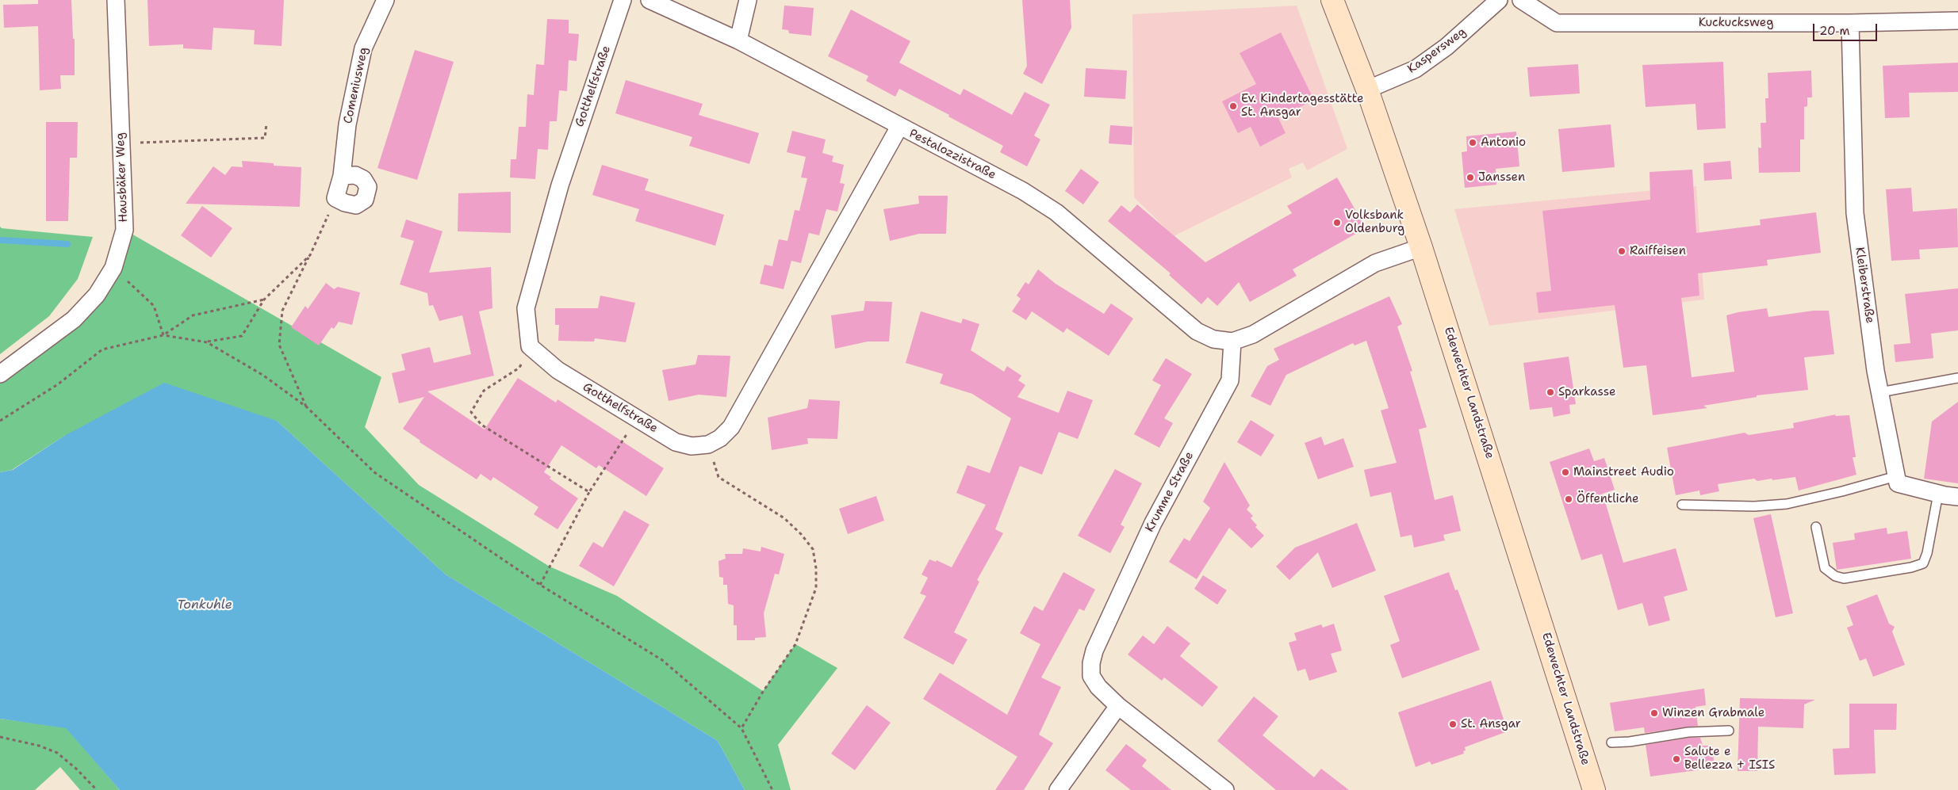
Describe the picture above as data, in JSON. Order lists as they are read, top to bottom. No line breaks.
{"streets":{"main road":["Edewechter Landstraße"],"street":["Kuckucksweg","Kaspersweg","Comeniusweg","Gotthelfstraße","Pestalozzistraße","Hausbäker Weg","Kleiberstraße","Krumme Straße"]},"crossings":[["Kuckucksweg","Kleiberstraße"],["Kaspersweg","Edewechter Landstraße"],["Pestalozzistraße","Krumme Straße"]],"water":["Tonkuhle"],"places":["Ev. Kindertagesstätte St. Ansgar","Antonio","Janssen","Volksbank Oldenburg","Raiffeisen","Sparkasse","Mainstreet Audio","Öffentliche","Winzen Grabmale","St. Ansgar","Salute e Bellezza + ISIS"],"scale_bar":"20 m"}
